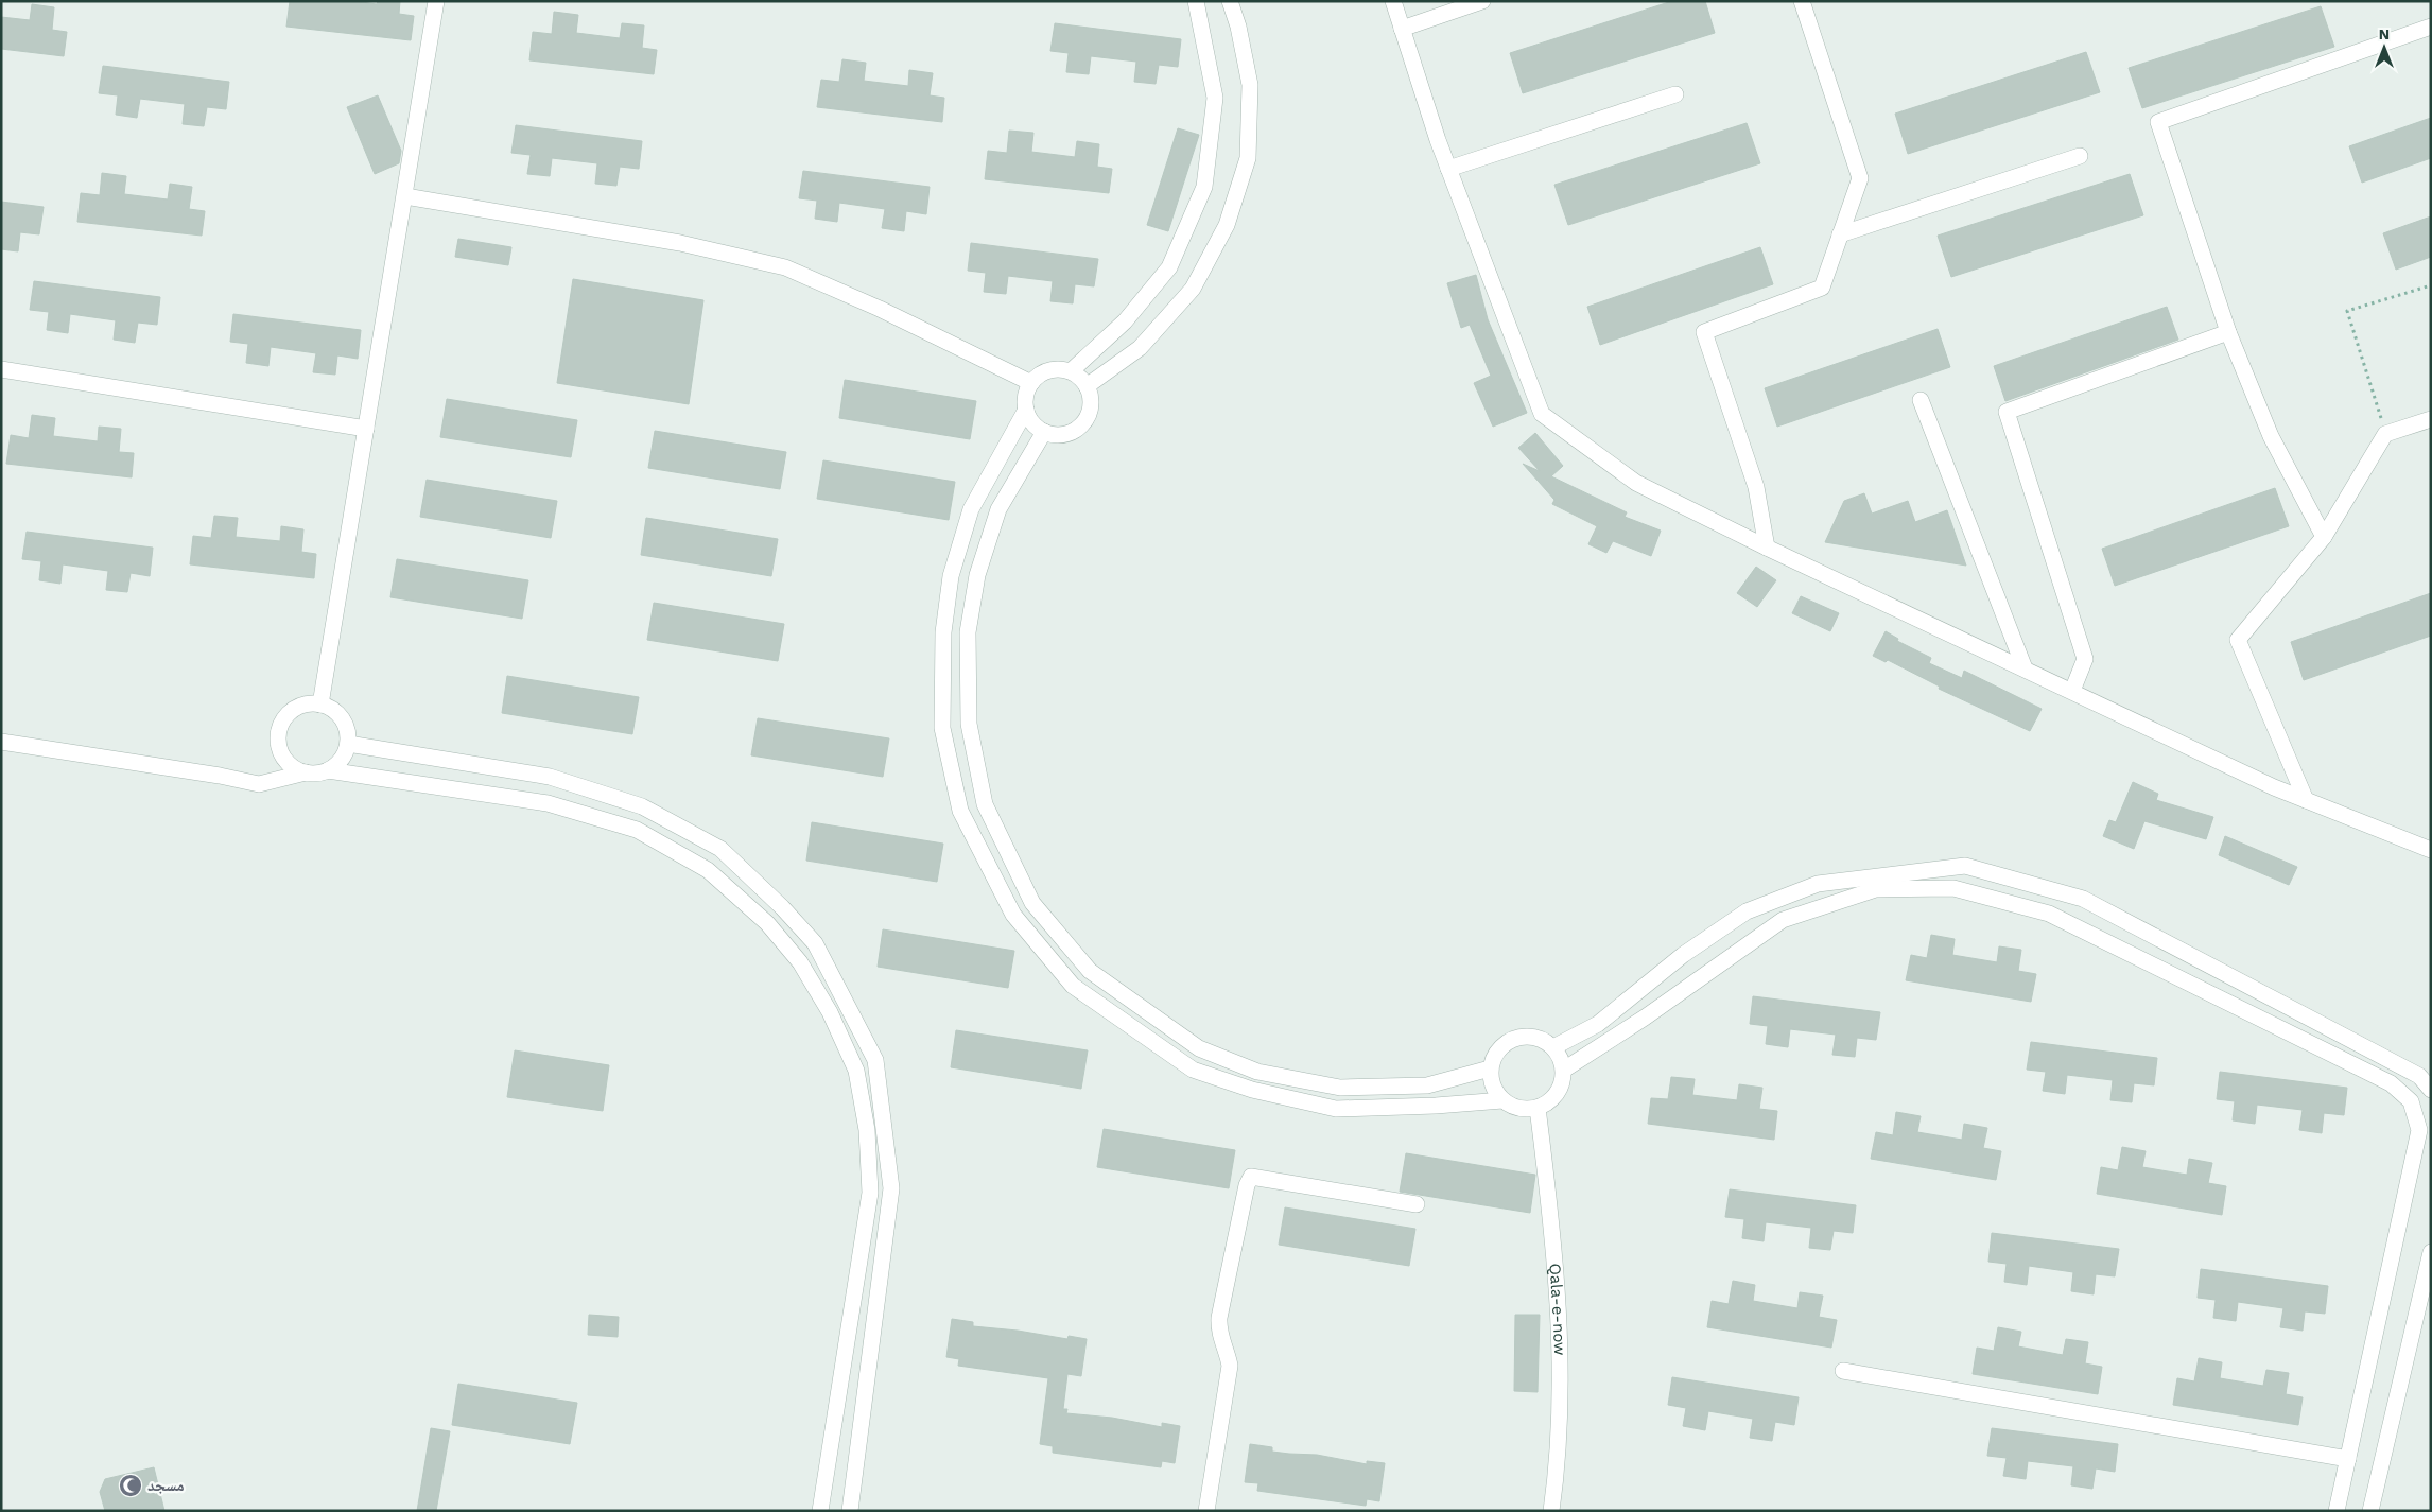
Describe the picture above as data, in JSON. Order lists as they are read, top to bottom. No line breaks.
{"streets":{"street":["Qala-e-now"]},"places":{"mosque":["مسجد"]},"north":"top"}
